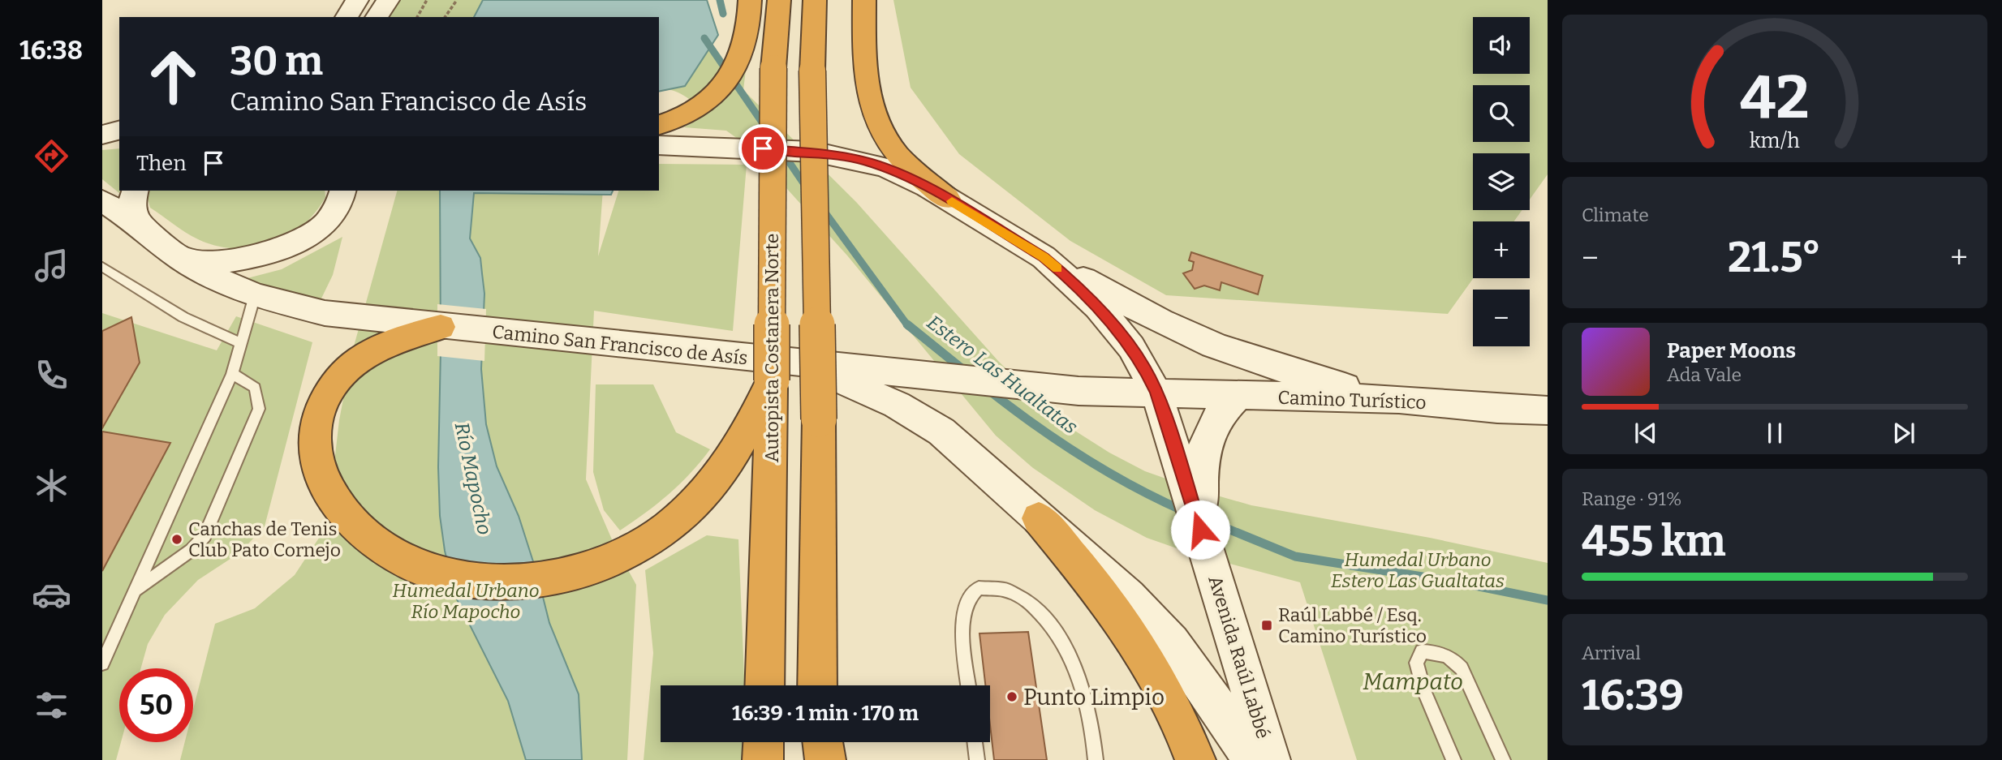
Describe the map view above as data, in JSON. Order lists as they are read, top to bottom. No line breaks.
{"streets":{"highway":["Autopista Costanera Norte"],"main road":["Camino San Francisco de Asís","Camino Turístico","Avenida Raúl Labbé"]},"crossings":[["Camino San Francisco de Asís","Autopista Costanera Norte"],["Camino San Francisco de Asís","Camino Turístico"]],"water":["Estero Las Hualtatas","Río Mapocho"],"parks":["Humedal Urbano Estero Las Gualtatas","Humedal Urbano Río Mapocho","Mampato"],"places":{"other":["Canchas de Tenis Club Pato Cornejo","Punto Limpio"],"transit":["Raúl Labbé / Esq. Camino Turístico"]},"page":{"tabs":"16:38","map_buttons":["+","−"],"turn":["30 m","Camino San Francisco de Asís"],"then":"Then","tile":["Climate",["Range · 91%","455 km"],["Arrival","16:39"]],"heat":["−","21.5°","+"],"song":["Paper Moons","Ada Vale"],"limit":"50","trip":"16:39 · 1 min · 170 m","gauge":["42","km/h"]}}
